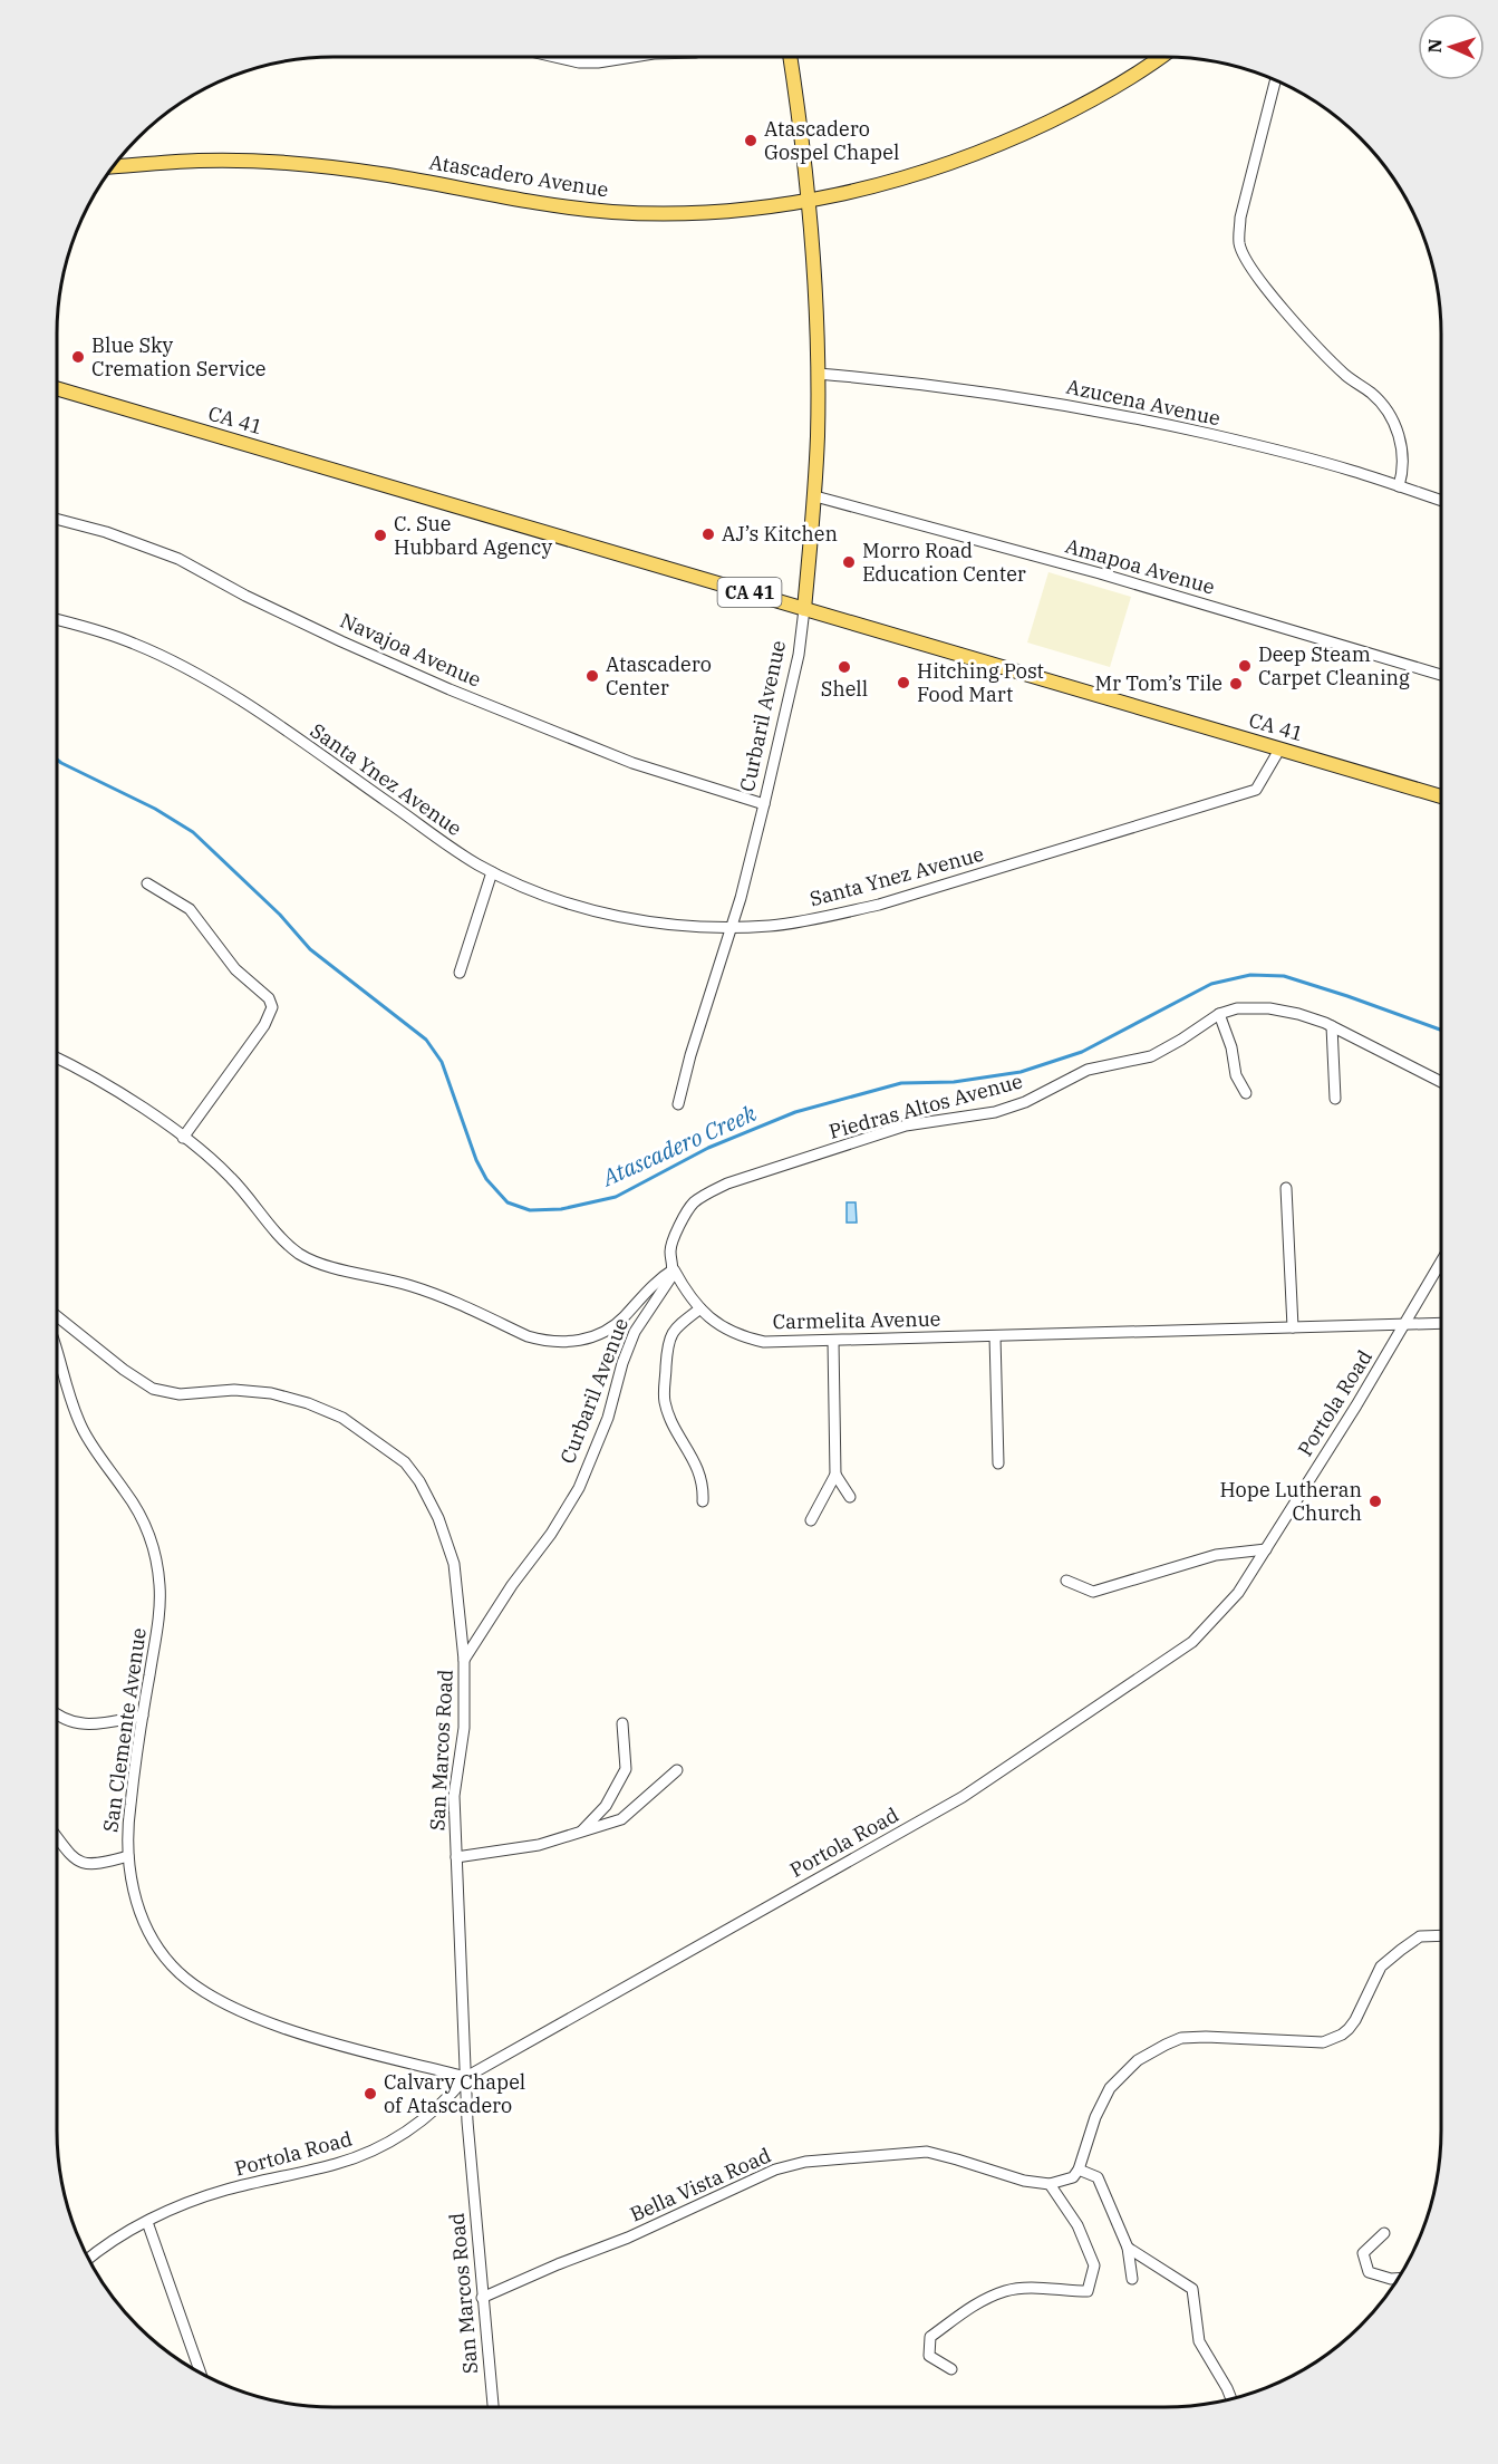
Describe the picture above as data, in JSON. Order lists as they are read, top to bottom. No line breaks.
{"streets":{"main road":["Atascadero Avenue","CA 41","Curbaril Avenue"],"street":["Azucena Avenue","Amapoa Avenue","Navajoa Avenue","Santa Ynez Avenue","Piedras Altos Avenue","Carmelita Avenue","Portola Road","San Clemente Avenue","San Marcos Road","Bella Vista Road"]},"crossings":[["Atascadero Avenue","Curbaril Avenue"],["Azucena Avenue","Curbaril Avenue"],["CA 41","Curbaril Avenue"],["CA 41","Santa Ynez Avenue"],["Amapoa Avenue","Curbaril Avenue"],["Navajoa Avenue","Curbaril Avenue"],["Curbaril Avenue","Santa Ynez Avenue"],["Curbaril Avenue","Piedras Altos Avenue"],["Curbaril Avenue","Carmelita Avenue"],["Curbaril Avenue","San Marcos Road"],["Piedras Altos Avenue","Carmelita Avenue"],["Carmelita Avenue","Portola Road"],["Portola Road","San Clemente Avenue"],["Portola Road","San Marcos Road"],["San Clemente Avenue","San Marcos Road"],["San Marcos Road","Bella Vista Road"]],"water":["Atascadero Creek"],"places":["Atascadero Gospel Chapel","Blue Sky Cremation Service","AJ’s Kitchen","C. Sue Hubbard Agency","Morro Road Education Center","Deep Steam Carpet Cleaning","Shell","Atascadero Center","Hitching Post Food Mart","Mr Tom’s Tile","Hope Lutheran Church","Calvary Chapel of Atascadero"],"north":"left"}
